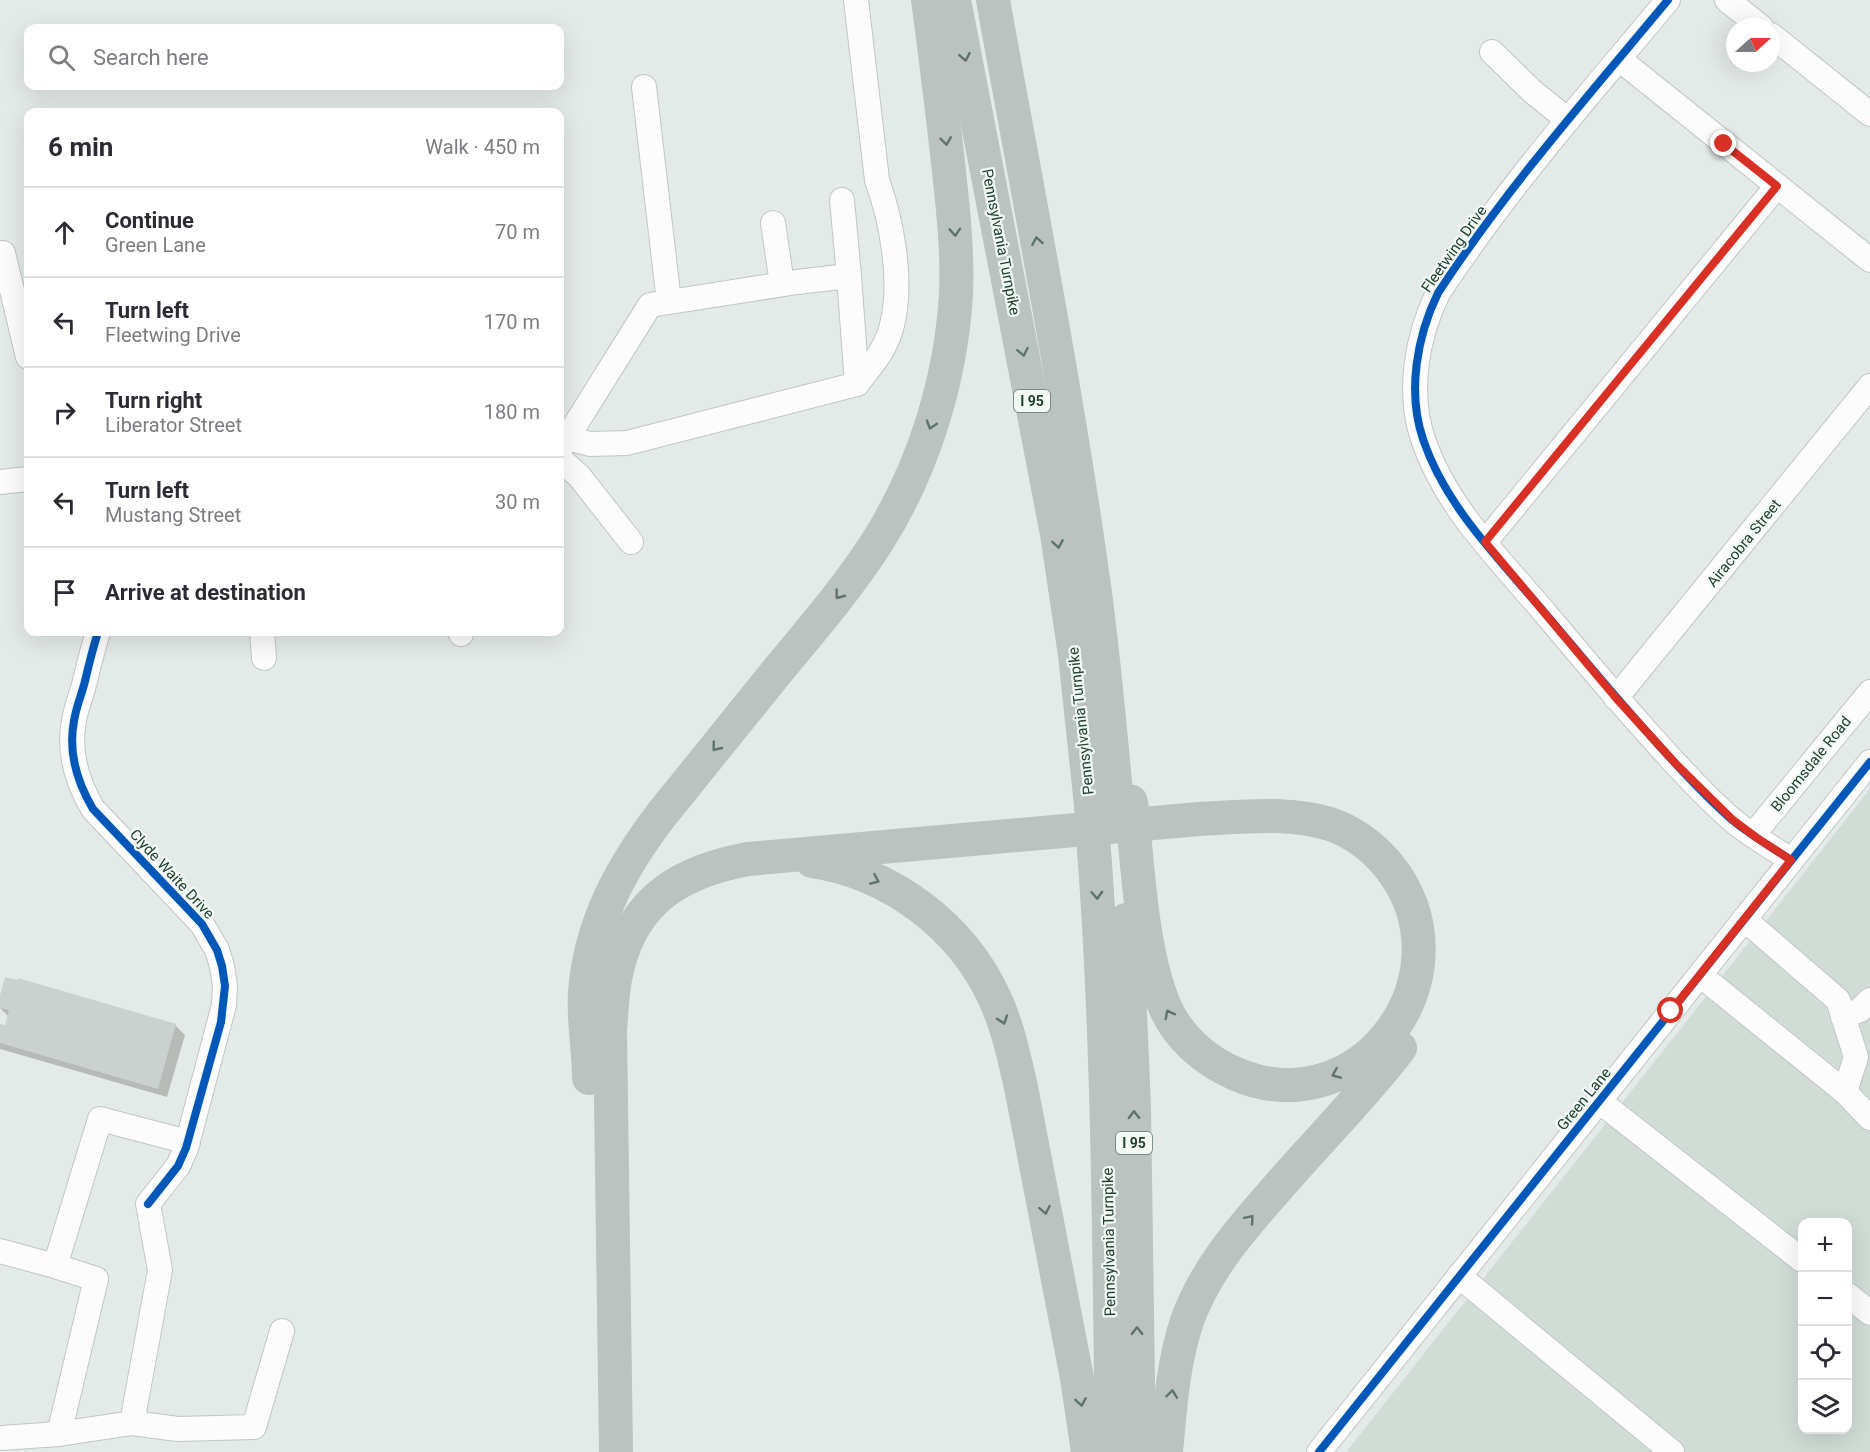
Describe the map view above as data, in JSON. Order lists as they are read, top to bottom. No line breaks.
{"streets":{"highway":["Pennsylvania Turnpike","I 95"],"street":["Fleetwing Drive","Airacobra Street","Bloomsdale Road","Clyde Waite Drive","Green Lane"]},"crossings":[["Fleetwing Drive","Airacobra Street"],["Fleetwing Drive","Bloomsdale Road"],["Fleetwing Drive","Green Lane"]],"north":"right","page":{"search":"Search here","heading":["6 min","Walk · 450 m"],"list":[["Continue","Green Lane","70 m"],["Turn left","Fleetwing Drive","170 m"],["Turn right","Liberator Street","180 m"],["Turn left","Mustang Street","30 m"],"Arrive at destination"],"map_buttons":["+","−"]}}
